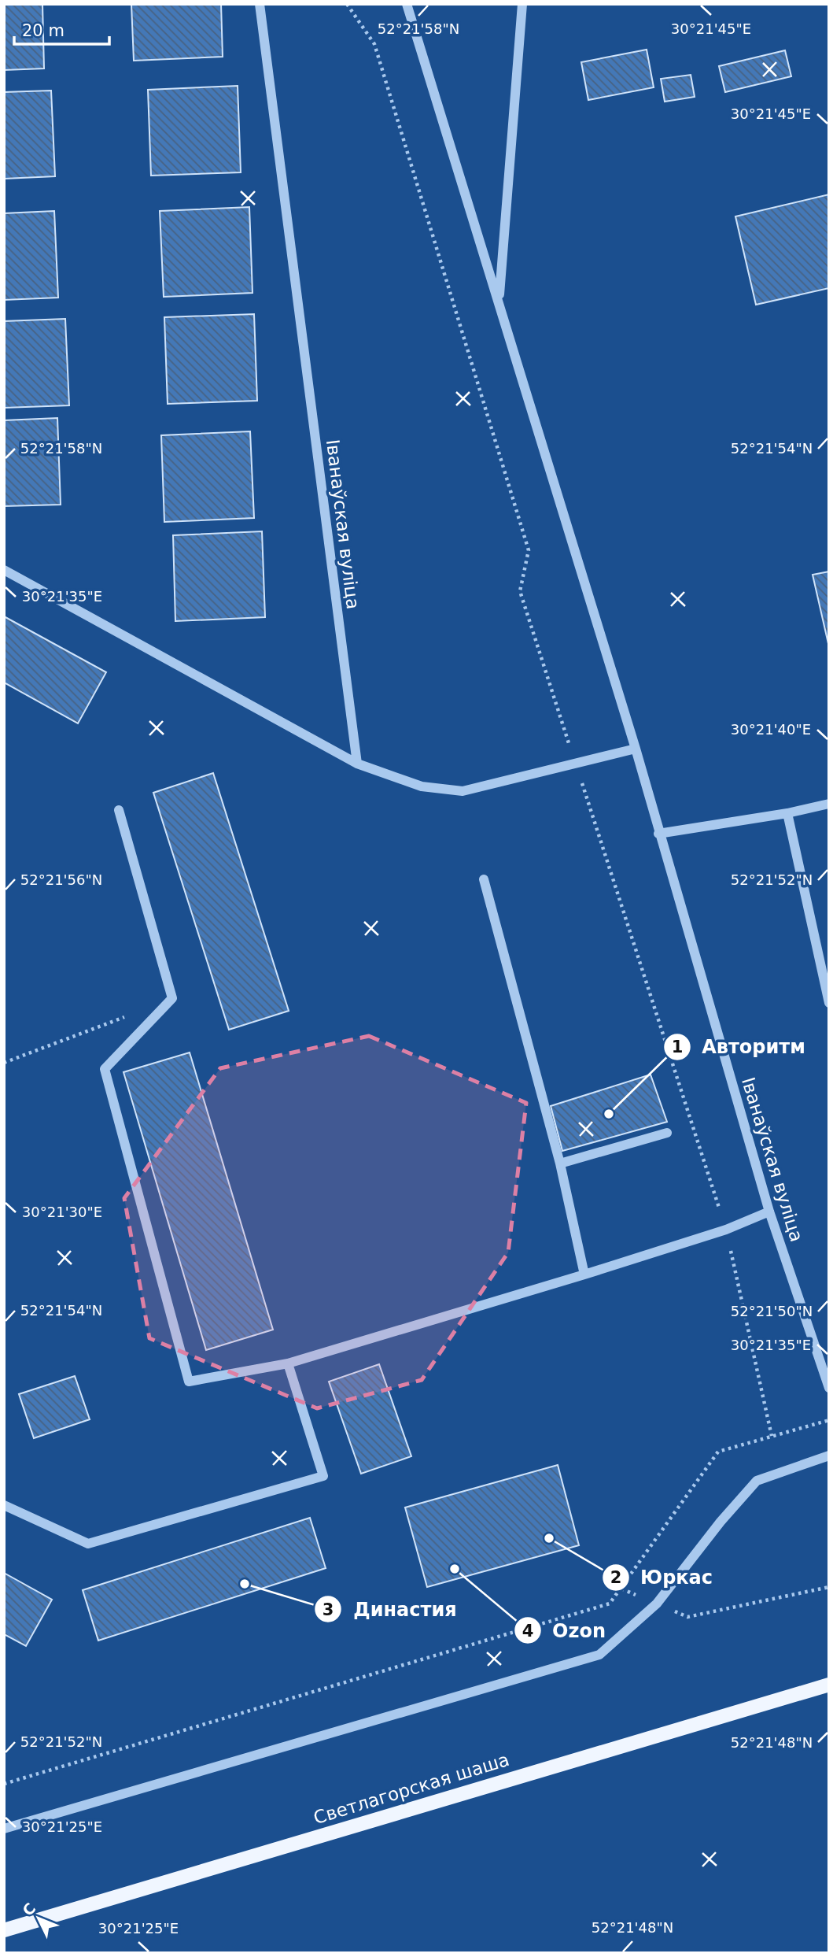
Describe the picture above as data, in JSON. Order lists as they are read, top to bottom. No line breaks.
{"streets":{"main road":["Светлагорская шаша"],"street":["Іванаўская вуліца"]},"places":["Авторитм","Юркас","Ozon","Династия"],"scale_bar":"20 m","north":"top left","coordinates":["30°21'45\"E","52°21'58\"N","52°21'54\"N","30°21'35\"E","30°21'40\"E","52°21'56\"N","52°21'52\"N","30°21'30\"E","52°21'50\"N","52°21'48\"N","30°21'25\"E"]}
